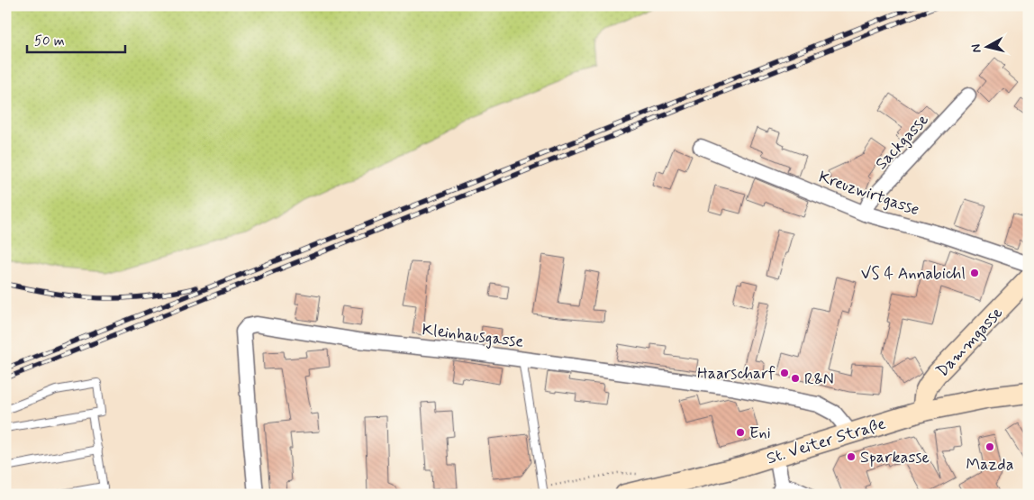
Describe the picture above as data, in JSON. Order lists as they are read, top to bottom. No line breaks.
{"streets":{"main road":["Dammgasse","St. Veiter Straße"],"street":["Sackgasse","Kreuzwirtgasse","Kleinhausgasse"]},"crossings":[["Sackgasse","Kreuzwirtgasse"],["Kleinhausgasse","St. Veiter Straße"],["Dammgasse","St. Veiter Straße"]],"places":["VS 4 Annabichl","Haarscharf","R&N","Eni","Mazda","Sparkasse"],"scale_bar":"50 m","north":"left"}
